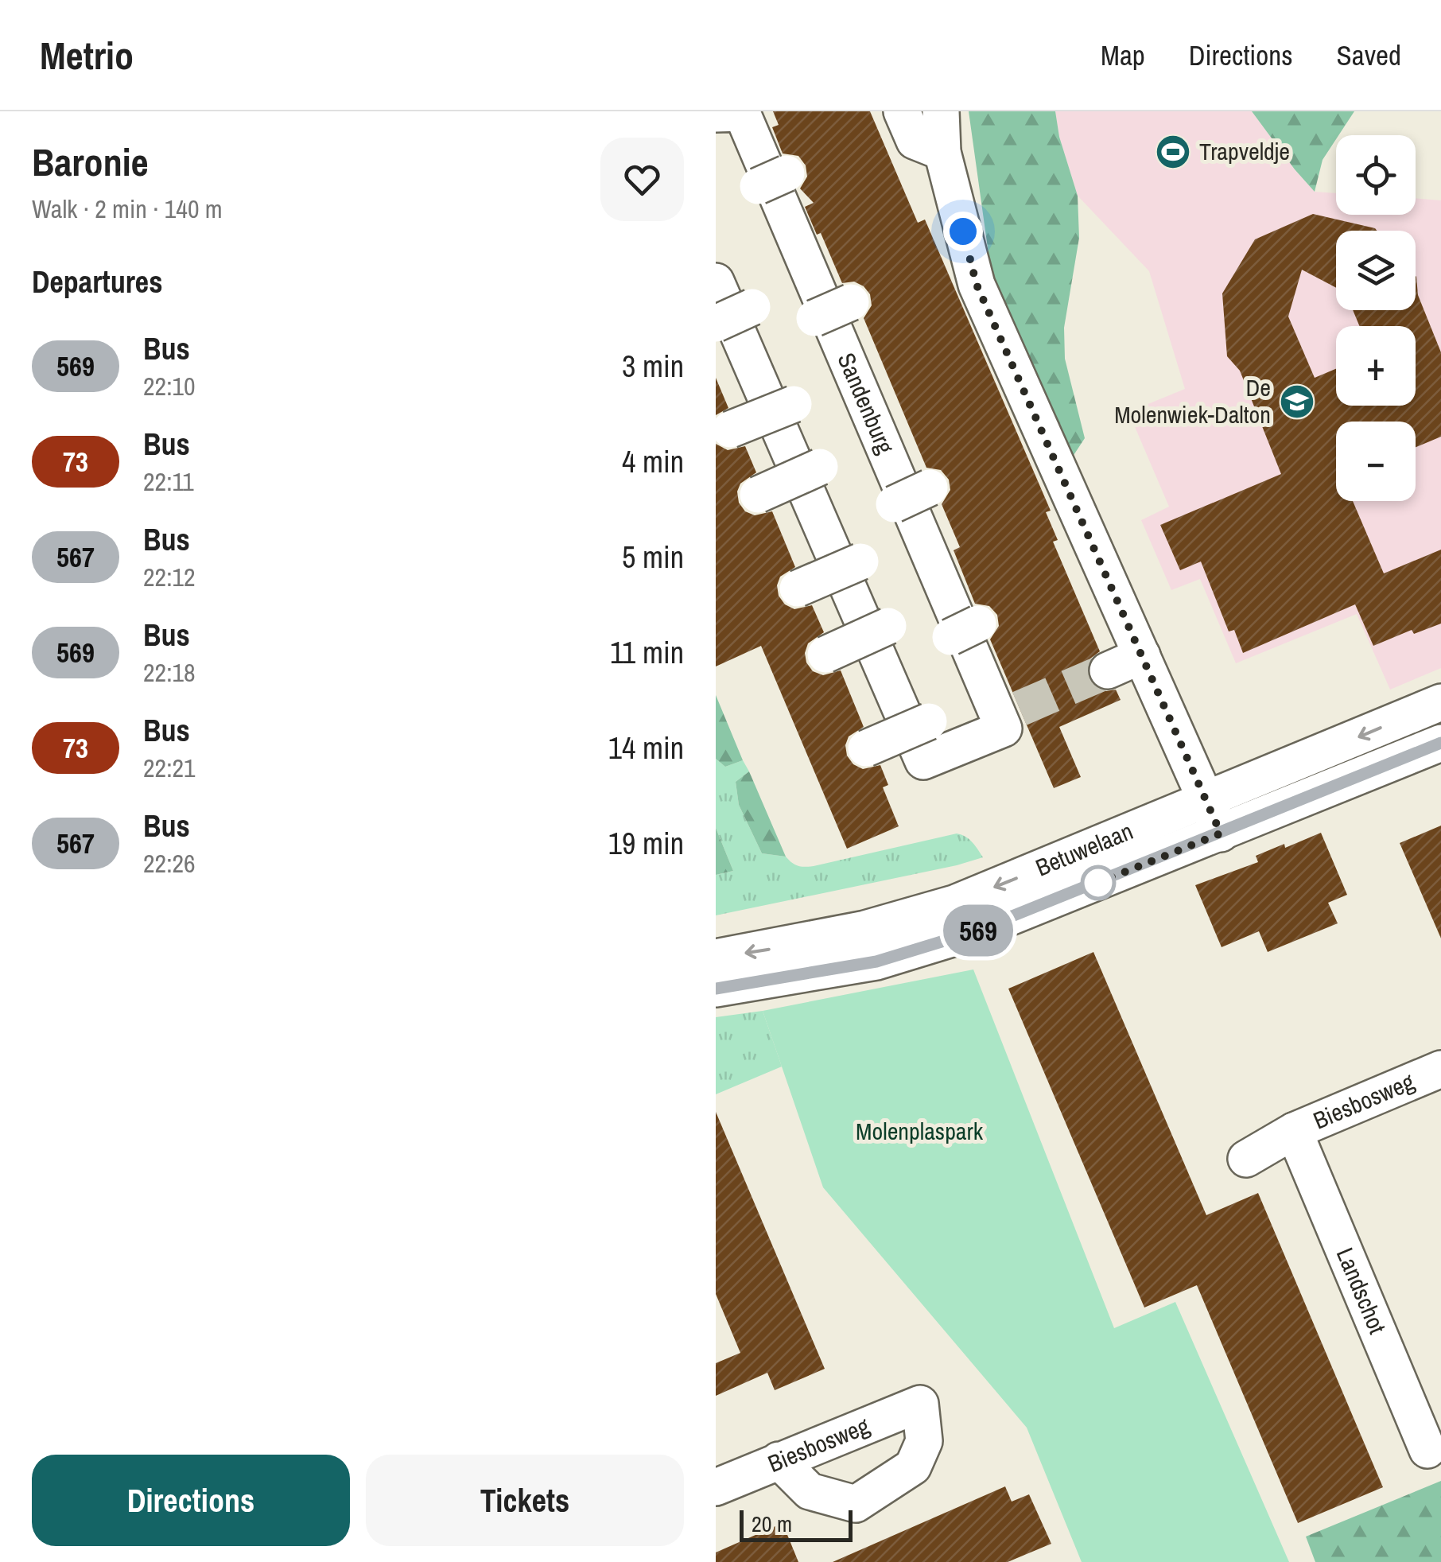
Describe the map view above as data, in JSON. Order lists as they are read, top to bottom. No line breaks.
{"streets":{"street":["Sandenburg","Betuwelaan","Biesbosweg","Landschot"]},"crossings":[["Biesbosweg","Landschot"]],"parks":["Molenplaspark"],"places":{"sports":["Trapveldje"],"school or university":["De Molenwiek-Dalton"]},"lines":["bus line 569"],"scale_bar":"20 m","page":{"header":"Metrio","nav":["Map","Directions","Saved"],"heading":[["Baronie","Walk · 2 min · 140 m"],"Departures"],"on_map":"569","map_buttons":["+","−"],"list":[{"mark":"569","name":"Bus","note":"22:10","value":"3 min"},{"mark":"73","name":"Bus","note":"22:11","value":"4 min"},{"mark":"567","name":"Bus","note":"22:12","value":"5 min"},{"mark":"569","name":"Bus","note":"22:18","value":"11 min"},{"mark":"73","name":"Bus","note":"22:21","value":"14 min"},{"mark":"567","name":"Bus","note":"22:26","value":"19 min"}],"buttons":["Directions","Tickets"],"scale":"20 m"}}
